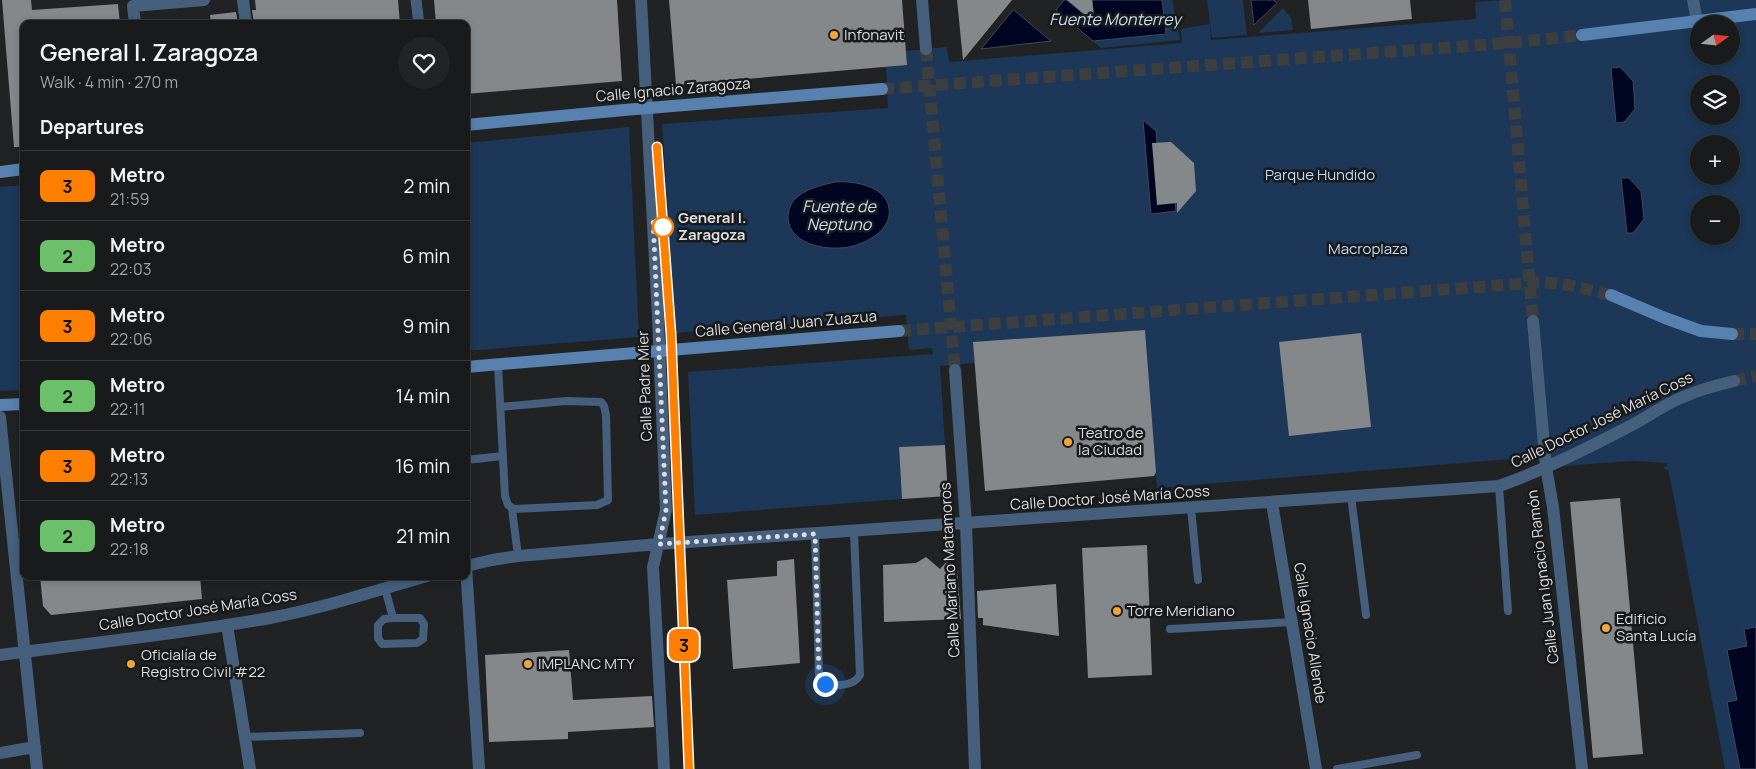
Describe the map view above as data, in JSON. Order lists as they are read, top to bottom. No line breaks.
{"streets":{"main road":["Calle Ignacio Zaragoza","Calle General Juan Zuazua"],"street":["Calle Padre Mier","Calle Doctor José María Coss","Calle Mariano Matamoros","Calle Juan Ignacio Ramón","Calle Ignacio Allende"]},"crossings":[["Calle Ignacio Zaragoza","Calle Padre Mier"],["Calle General Juan Zuazua","Calle Padre Mier"],["Calle Padre Mier","Calle Doctor José María Coss"],["Calle Doctor José María Coss","Calle Mariano Matamoros"],["Calle Doctor José María Coss","Calle Juan Ignacio Ramón"],["Calle Doctor José María Coss","Calle Ignacio Allende"]],"water":["Fuente Monterrey","Fuente de Neptuno"],"parks":["Parque Hundido","Macroplaza"],"places":["Infonavit","General I. Zaragoza","Teatro de la Ciudad","Torre Meridiano","Edificio Santa Lucía","Oficialía de Registro Civil #22","IMPLANC MTY"],"lines":["metro line 3"],"north":"right","page":{"on_map":"3","map_buttons":["+","−"],"heading":[["General I. Zaragoza","Walk · 4 min · 270 m"],"Departures"],"list":[{"mark":"3","name":"Metro","note":"21:59","value":"2 min"},{"mark":"2","name":"Metro","note":"22:03","value":"6 min"},{"mark":"3","name":"Metro","note":"22:06","value":"9 min"},{"mark":"2","name":"Metro","note":"22:11","value":"14 min"},{"mark":"3","name":"Metro","note":"22:13","value":"16 min"},{"mark":"2","name":"Metro","note":"22:18","value":"21 min"}]}}
